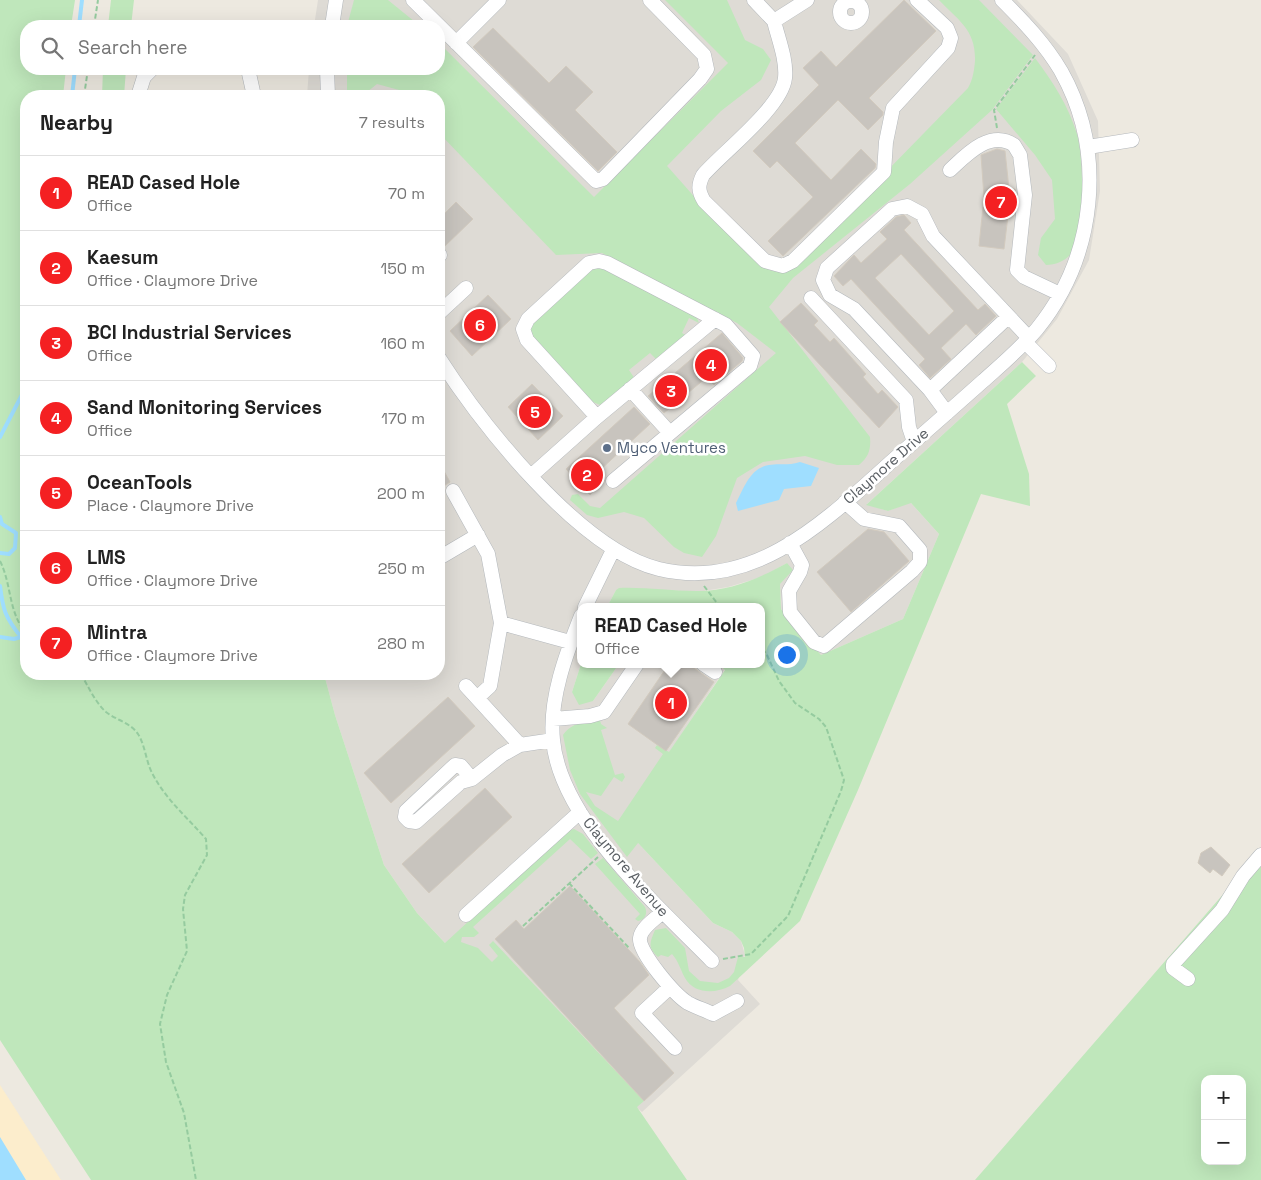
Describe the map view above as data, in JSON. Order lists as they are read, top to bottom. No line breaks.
{"streets":{"street":["Claymore Drive","Claymore Avenue"]},"places":["Myco Ventures"],"page":{"search":"Search here","heading":["Nearby","7 results"],"list":[{"mark":"1","name":"READ Cased Hole","note":"Office","value":"70 m"},{"mark":"2","name":"Kaesum","note":"Office · Claymore Drive","value":"150 m"},{"mark":"3","name":"BCI Industrial Services","note":"Office","value":"160 m"},{"mark":"4","name":"Sand Monitoring Services","note":"Office","value":"170 m"},{"mark":"5","name":"OceanTools","note":"Place · Claymore Drive","value":"200 m"},{"mark":"6","name":"LMS","note":"Office · Claymore Drive","value":"250 m"},{"mark":"7","name":"Mintra","note":"Office · Claymore Drive","value":"280 m"}],"pins":["7","6","4","3","5","2","1"],"popup":["READ Cased Hole","Office"],"map_buttons":["+","−"]}}
